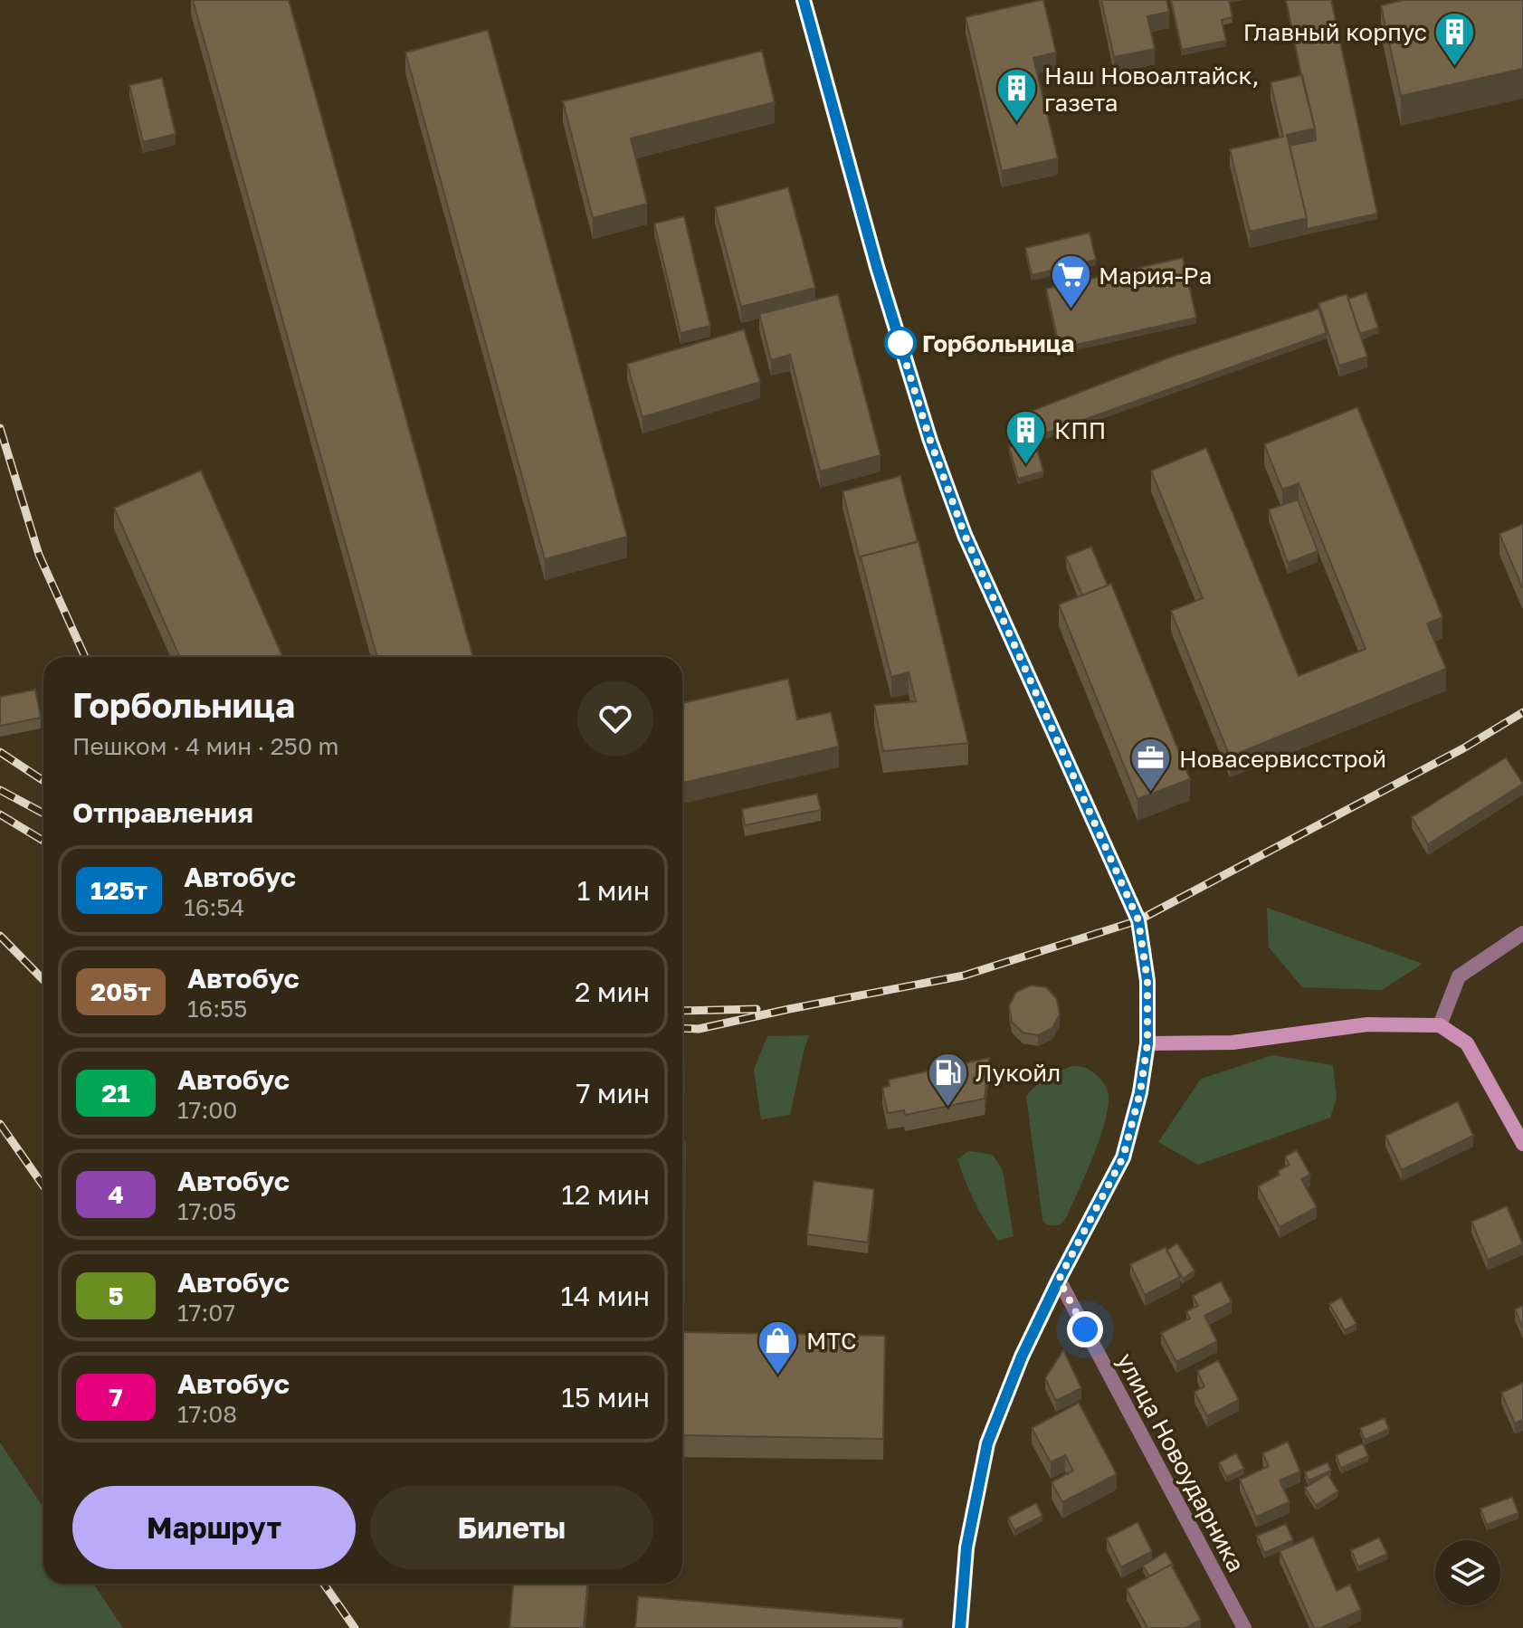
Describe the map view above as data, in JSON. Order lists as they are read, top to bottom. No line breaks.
{"streets":{"street":["улица Новоударника"]},"places":{"building":["Главный корпус","Наш Новоалтайск, газета","КПП"],"supermarket":["Мария-Ра"],"other":["Горбольница"],"office":["Новасервисстрой"],"fuel station":["Лукойл"],"shop":["МТС"]},"lines":["bus line 125т"],"page":{"heading":[["Горбольница","Пешком · 4 мин · 250 m"],"Отправления"],"list":[{"mark":"125т","name":"Автобус","note":"16:54","value":"1 мин"},{"mark":"205т","name":"Автобус","note":"16:55","value":"2 мин"},{"mark":"21","name":"Автобус","note":"17:00","value":"7 мин"},{"mark":"4","name":"Автобус","note":"17:05","value":"12 мин"},{"mark":"5","name":"Автобус","note":"17:07","value":"14 мин"},{"mark":"7","name":"Автобус","note":"17:08","value":"15 мин"}],"buttons":["Маршрут","Билеты"]}}
